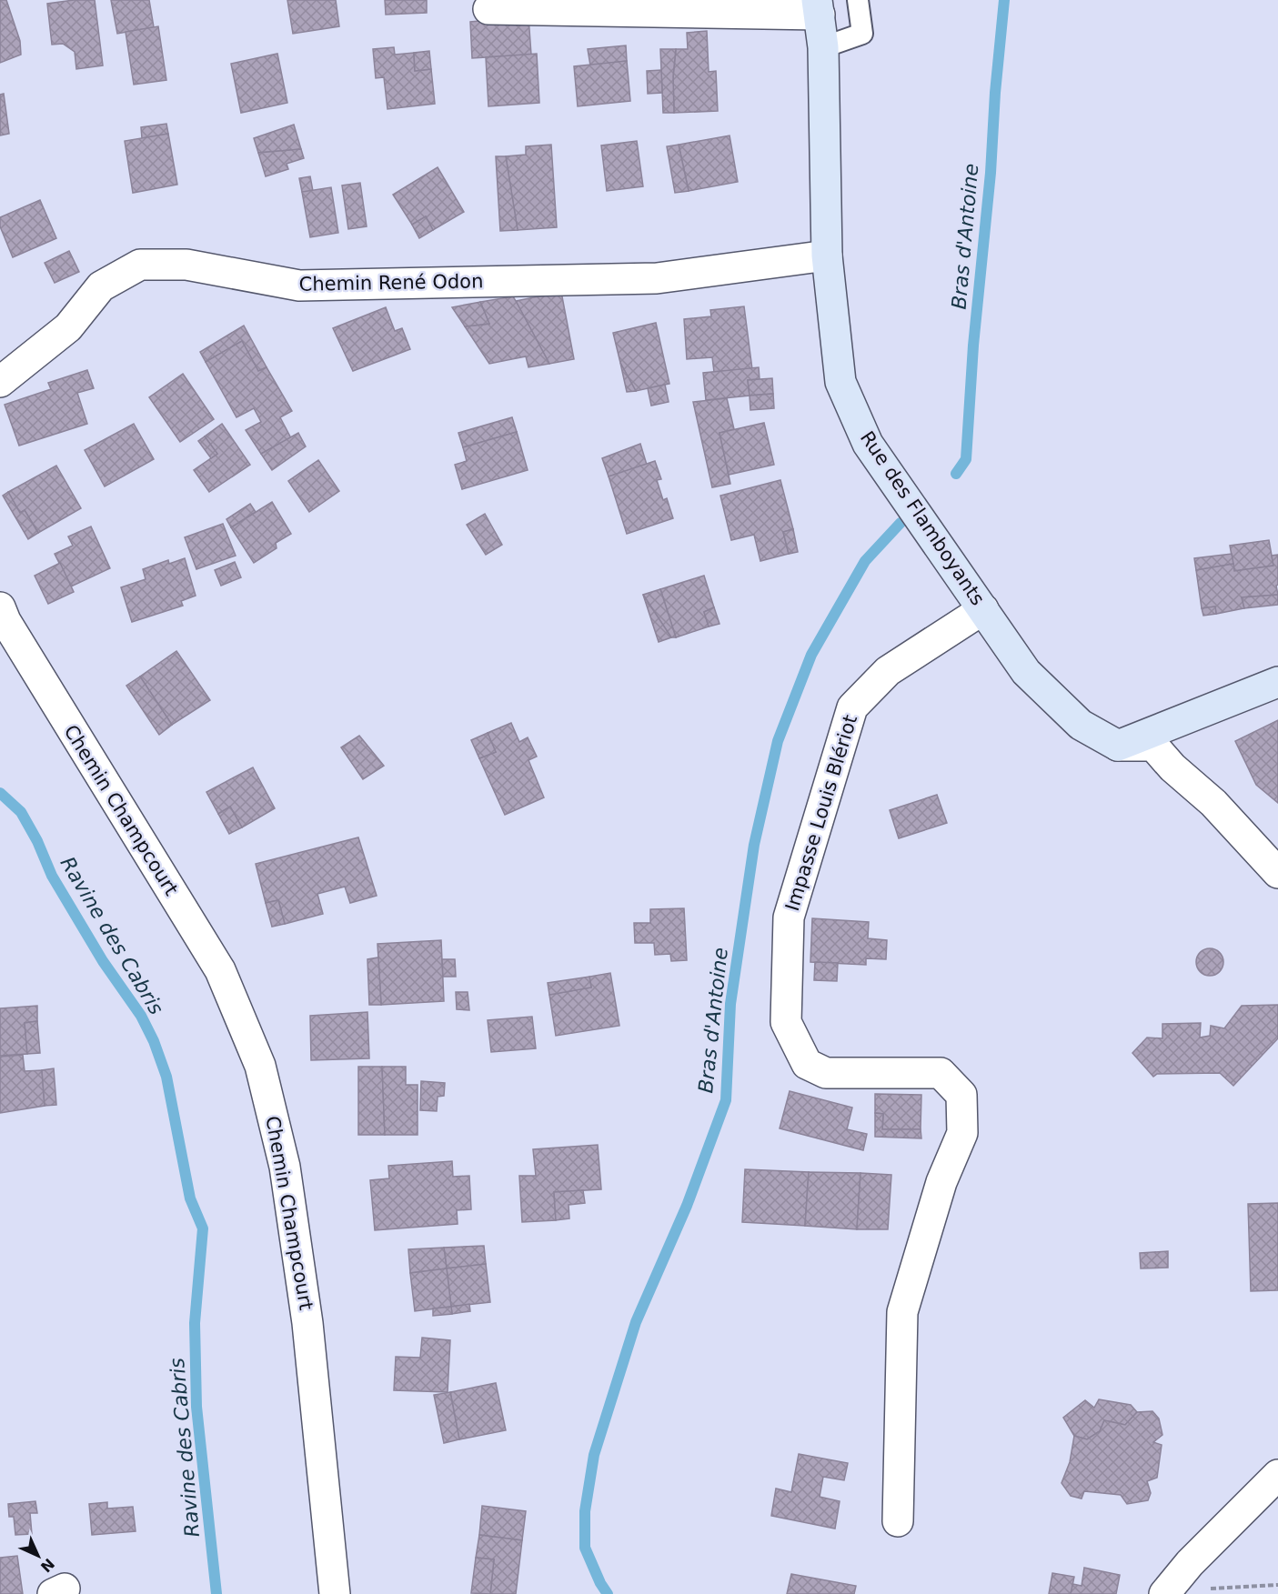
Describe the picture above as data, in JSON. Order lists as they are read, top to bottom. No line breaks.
{"streets":{"main road":["Rue des Flamboyants"],"street":["Chemin René Odon","Chemin Champcourt","Impasse Louis Blériot"]},"crossings":[["Chemin René Odon","Rue des Flamboyants"],["Rue des Flamboyants","Impasse Louis Blériot"]],"water":["Bras d'Antoine","Ravine des Cabris"],"north":"bottom right"}
